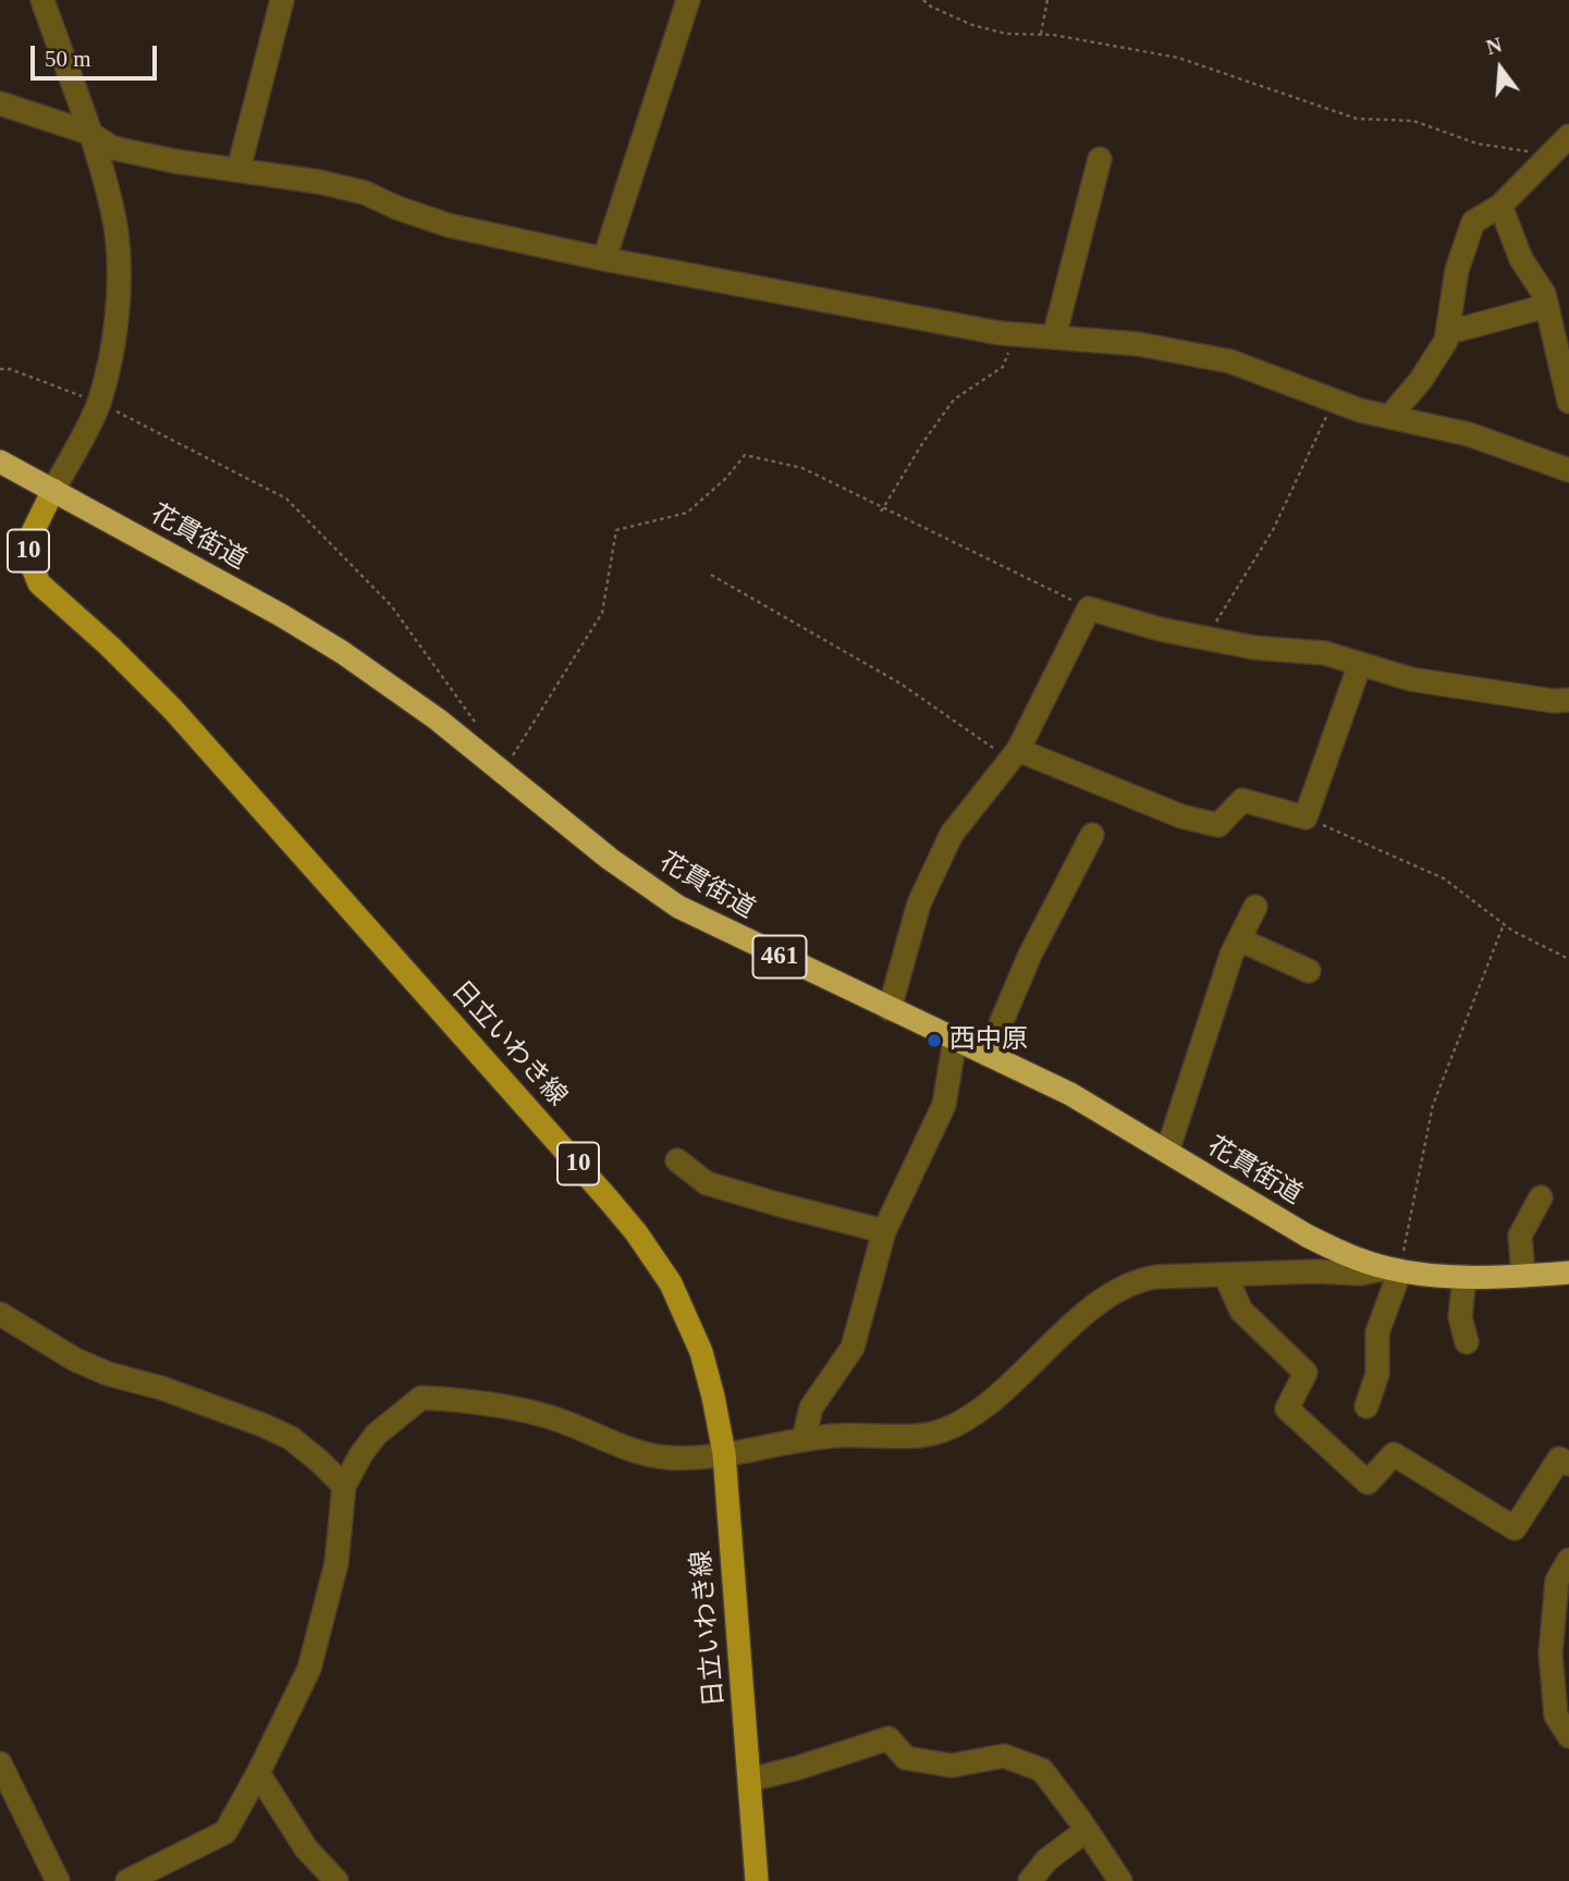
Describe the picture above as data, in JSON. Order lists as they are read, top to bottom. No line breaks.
{"streets":{"highway":["花貫街道","461"],"main road":["10","日立いわき線"]},"crossings":[["花貫街道","日立いわき線"]],"places":["西中原"],"scale_bar":"50 m","north":"top"}
